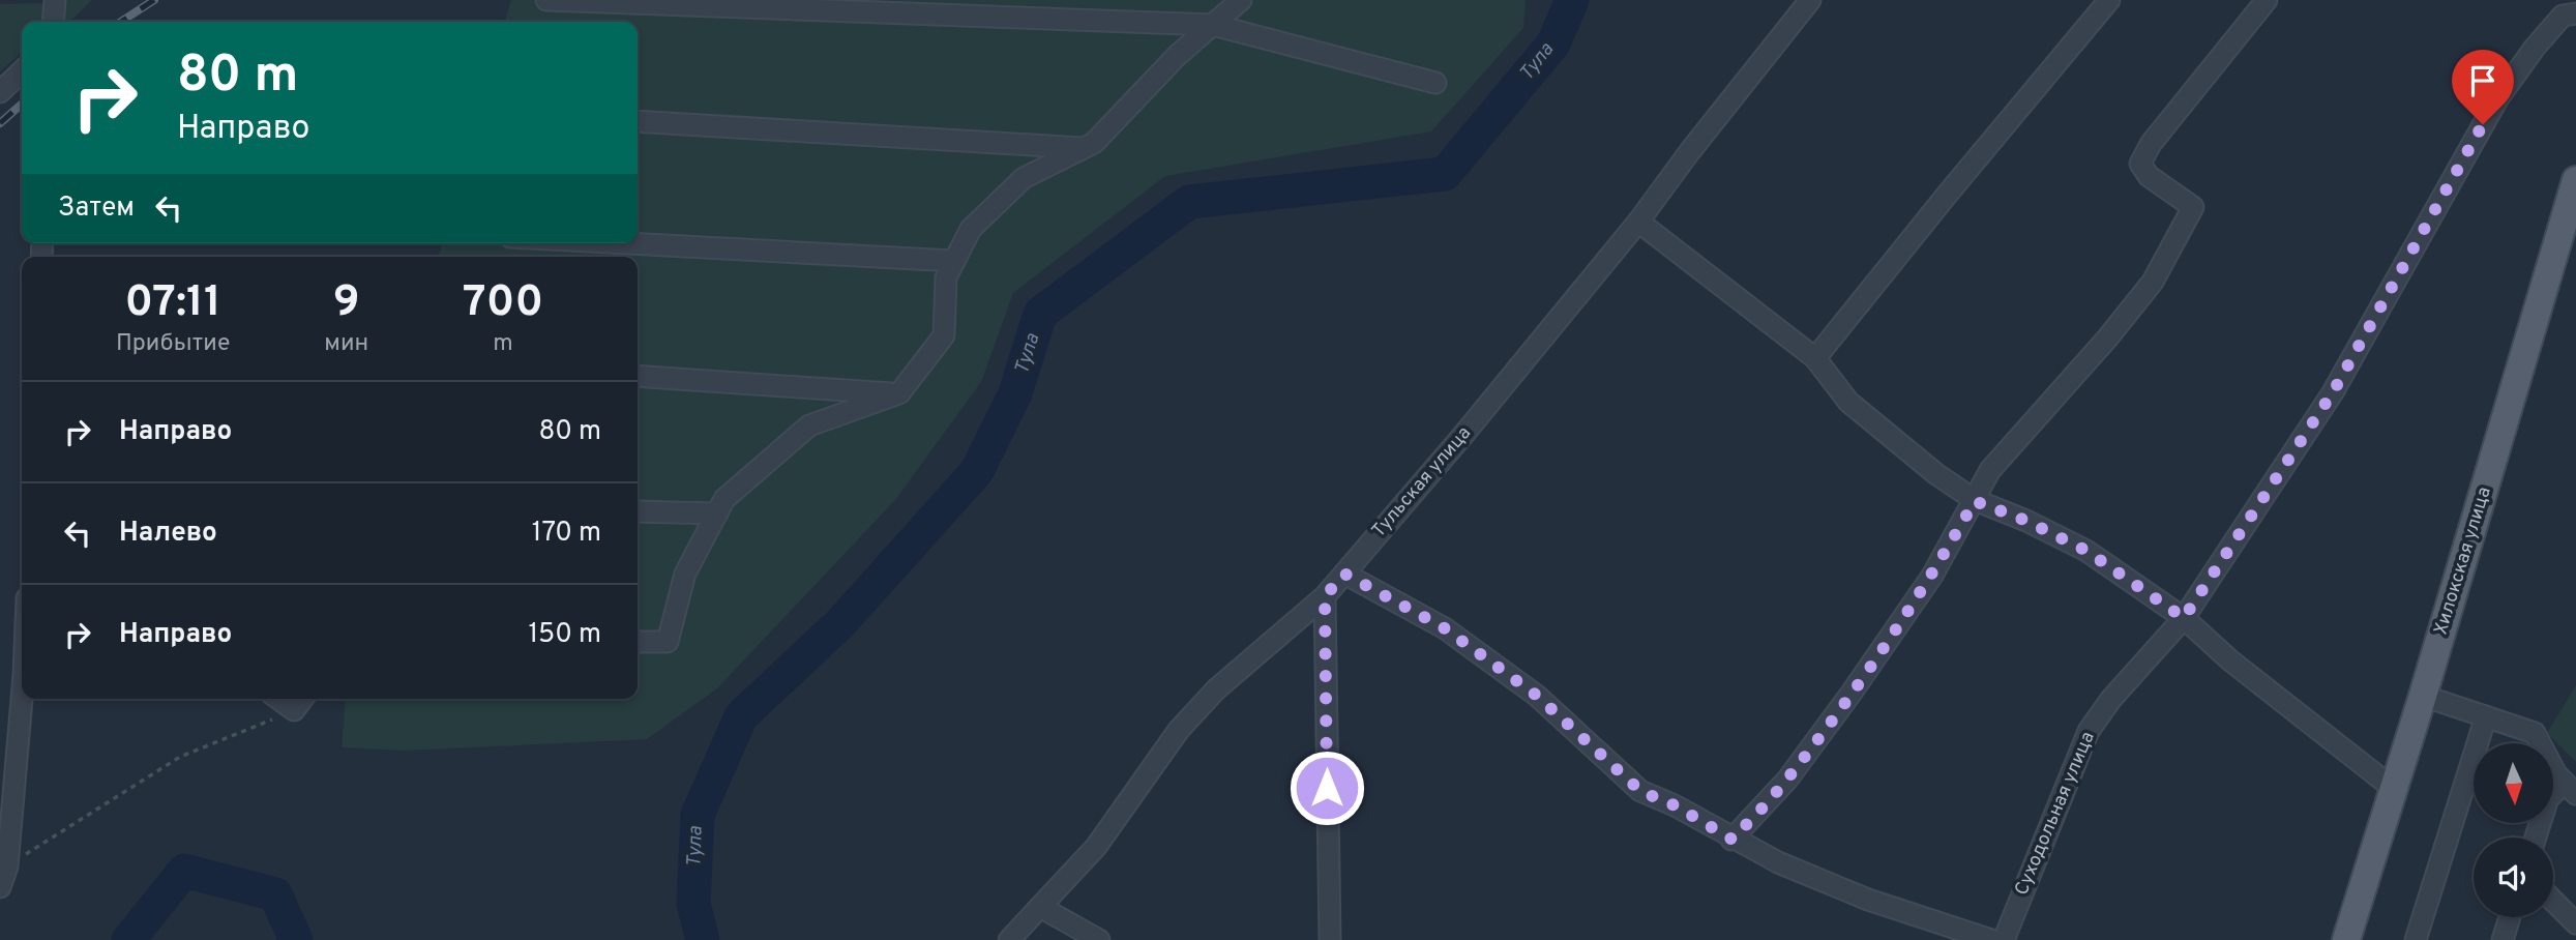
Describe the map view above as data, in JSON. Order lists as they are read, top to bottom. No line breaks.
{"streets":{"main road":["Хилокская улица"],"street":["Тульская улица","Суходольная улица"]},"water":["Тула"],"north":"bottom","page":{"turn":["80 m","Направо"],"then":"Затем","eta":["07:11","Прибытие","9","мин","700","m"],"list":[{"name":"Направо","value":"80 m"},{"name":"Налево","value":"170 m"},{"name":"Направо","value":"150 m"}]}}
